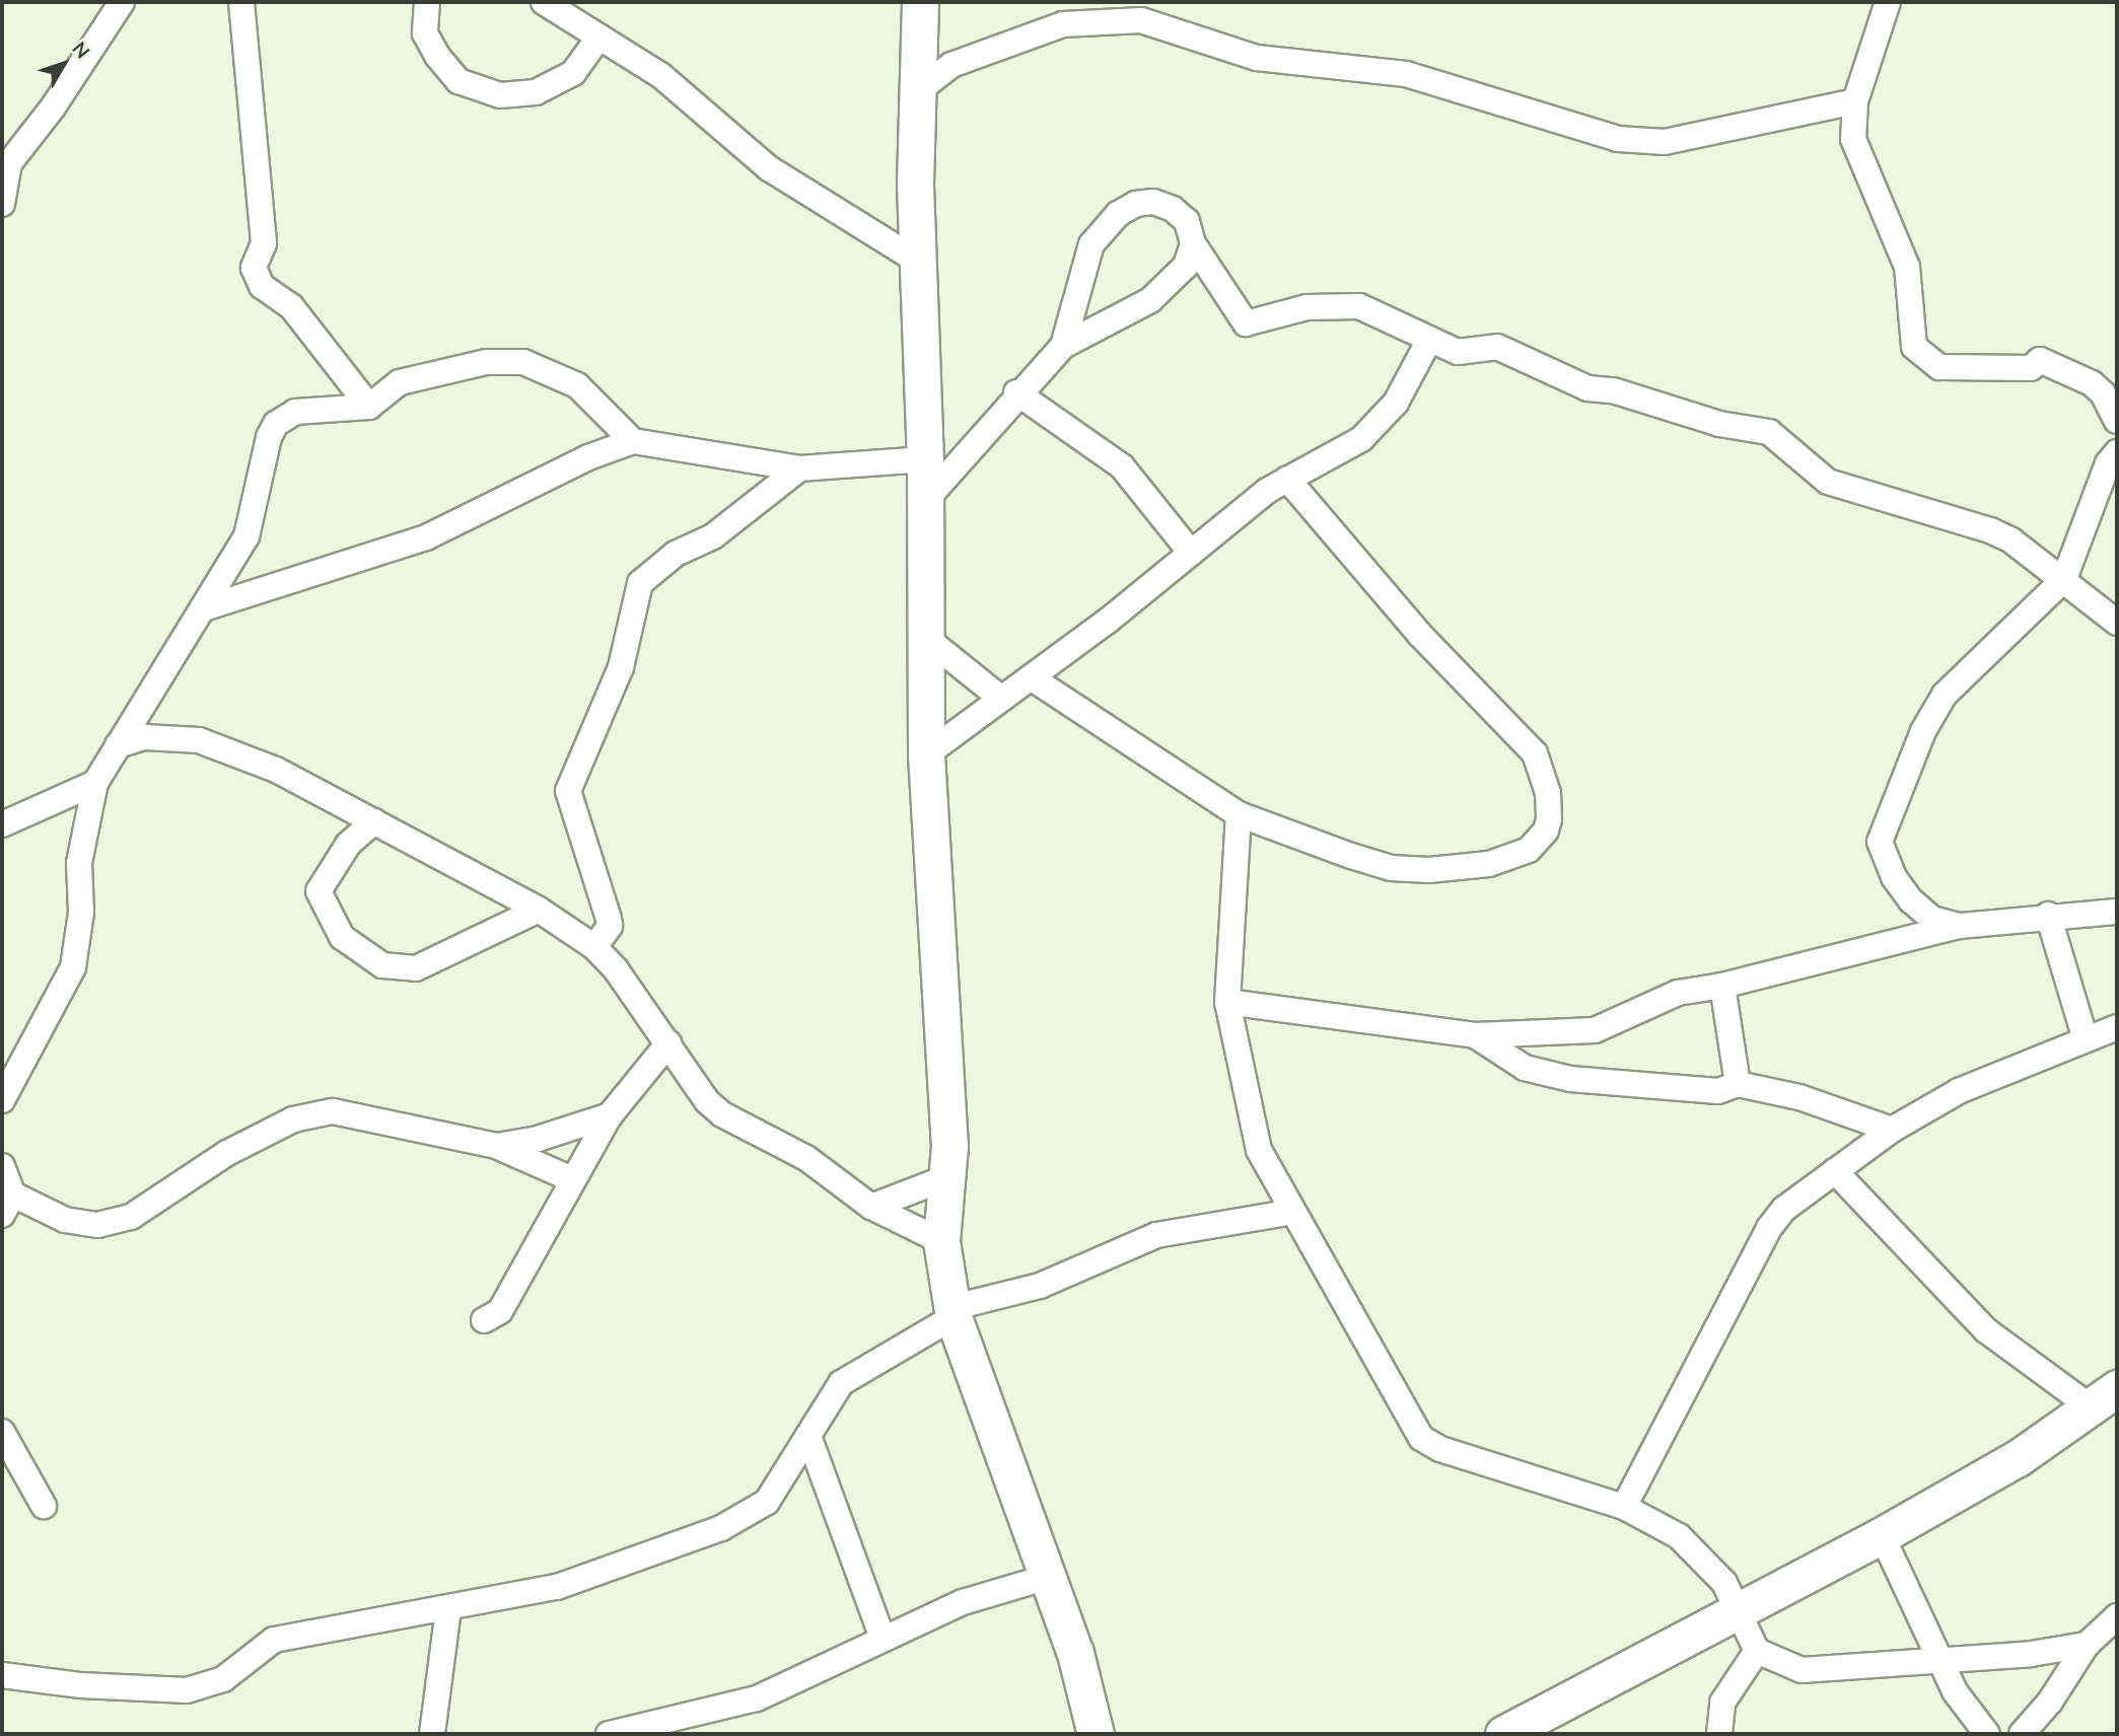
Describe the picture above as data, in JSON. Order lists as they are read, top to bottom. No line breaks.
{"north":"top right"}
